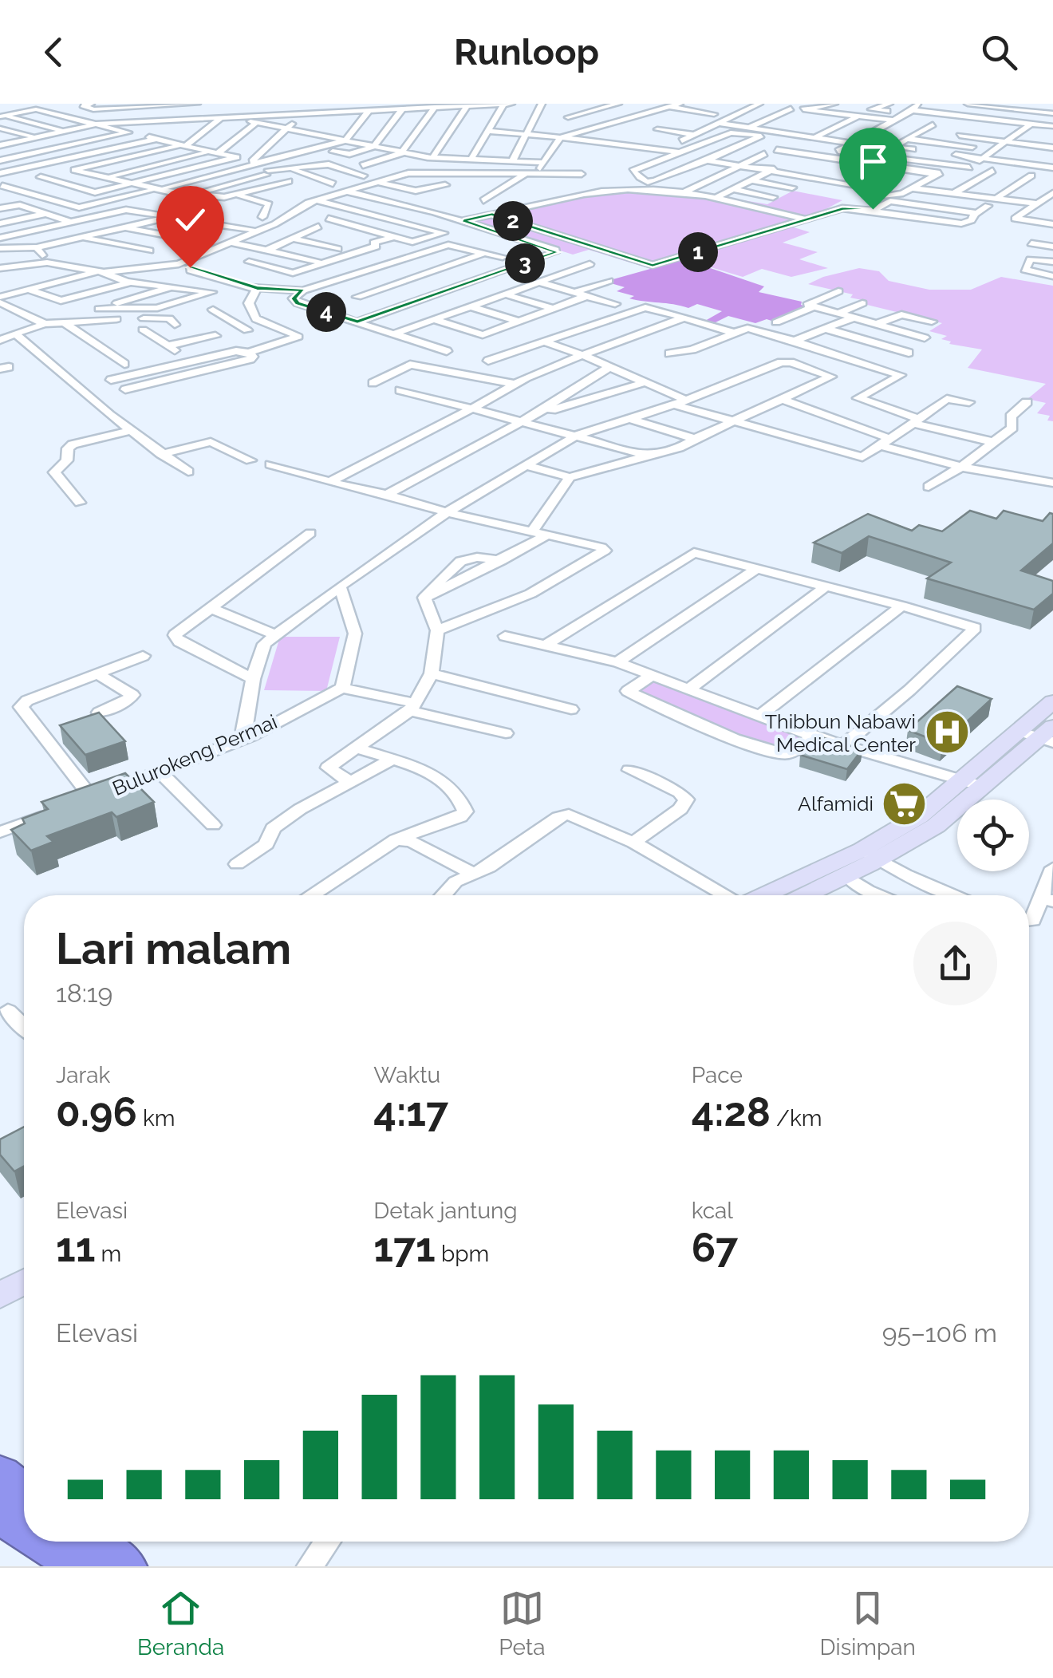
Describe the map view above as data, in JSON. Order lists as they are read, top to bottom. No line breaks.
{"streets":{"street":["Bulurokeng Permai"]},"places":{"hospital":["Thibbun Nabawi Medical Center"],"supermarket":["Alfamidi"]},"page":{"header":"Runloop","pins":["2","1","3","4"],"heading":["Lari malam","18:19"],"stats":[["Jarak","0.96 km"],["Waktu","4:17"],["Pace","4:28 /km"],["Elevasi","11 m"],["Detak jantung","171 bpm"],["kcal","67"]],"chart":["Elevasi","95–106 m"],"tabs":["Beranda","Peta","Disimpan"]}}
